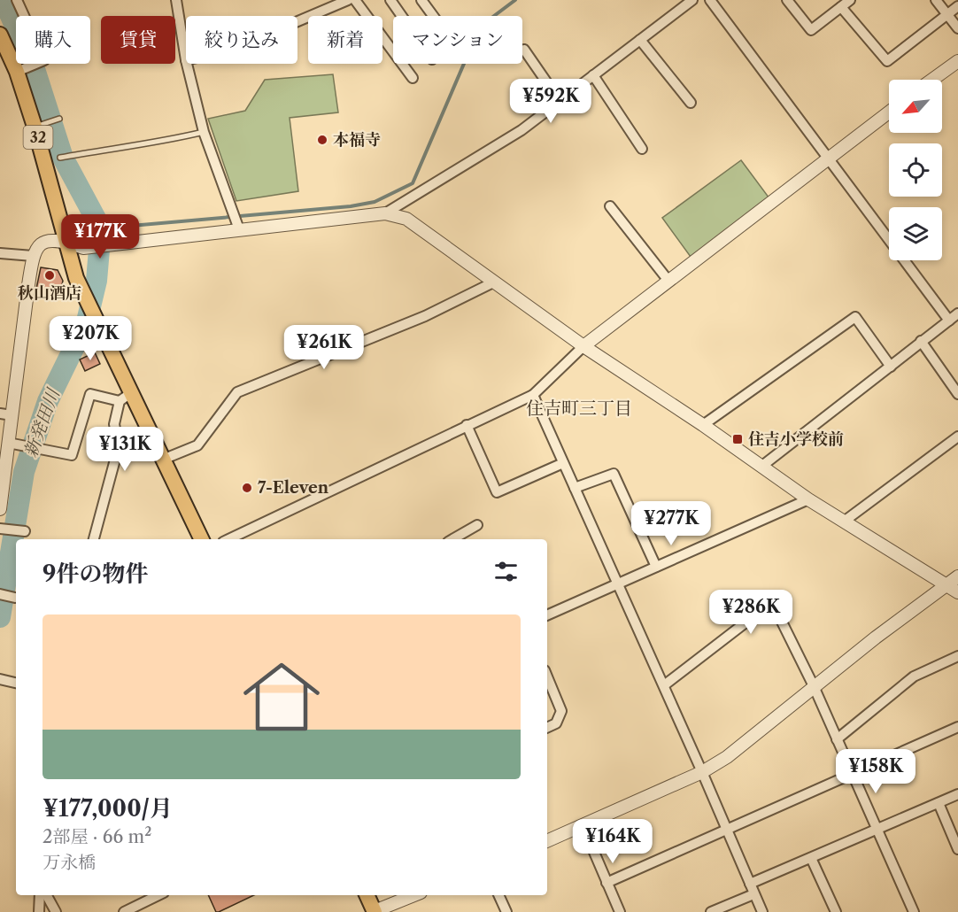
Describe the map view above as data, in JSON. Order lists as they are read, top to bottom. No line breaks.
{"streets":{"main road":["32"]},"districts":["住吉町三丁目"],"water":["新発田川"],"places":{"other":["本福寺","秋山酒店","7-Eleven"],"transit":["住吉小学校前"]},"north":"bottom left","page":{"chip":["購入","賃貸","絞り込み","新着","マンション"],"price":["¥592K","¥177K","¥207K","¥261K","¥131K","¥277K","¥286K","¥158K","¥164K"],"heading":"9件の物件","list":[{"name":"¥177,000/月","note":"2部屋 · 66 m² · 万永橋"}]}}
